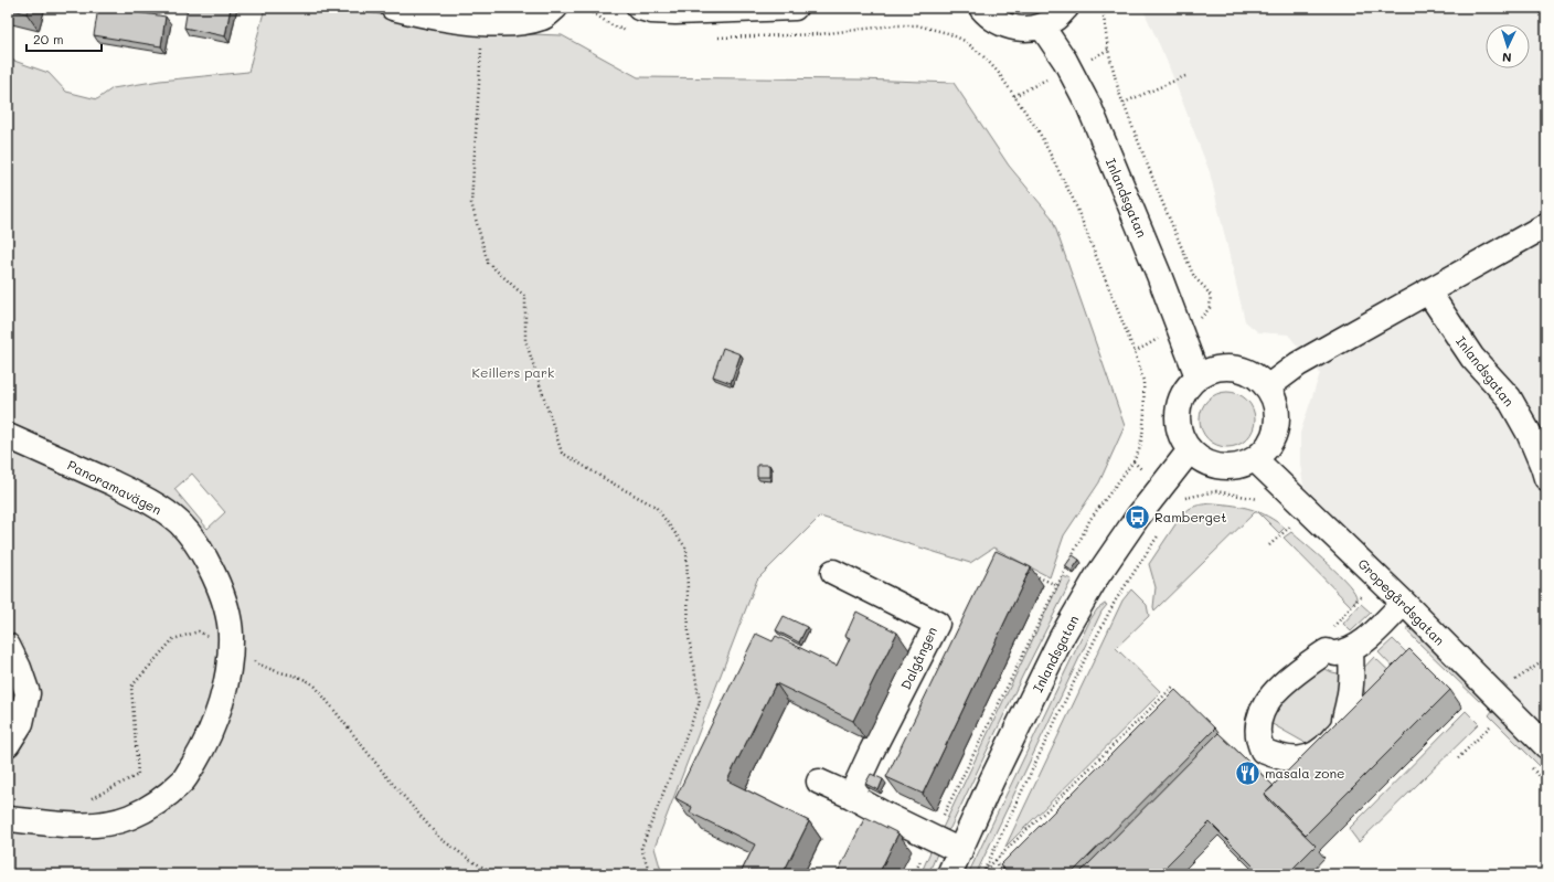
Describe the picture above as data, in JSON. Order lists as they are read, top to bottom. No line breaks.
{"streets":{"street":["Inlandsgatan","Panoramavägen","Gropegårdsgatan","Dalgången"]},"crossings":[["Inlandsgatan","Gropegårdsgatan"]],"parks":["Keillers park"],"places":{"bus stop":["Ramberget"],"restaurant":["masala zone"]},"scale_bar":"20 m","north":"bottom"}
